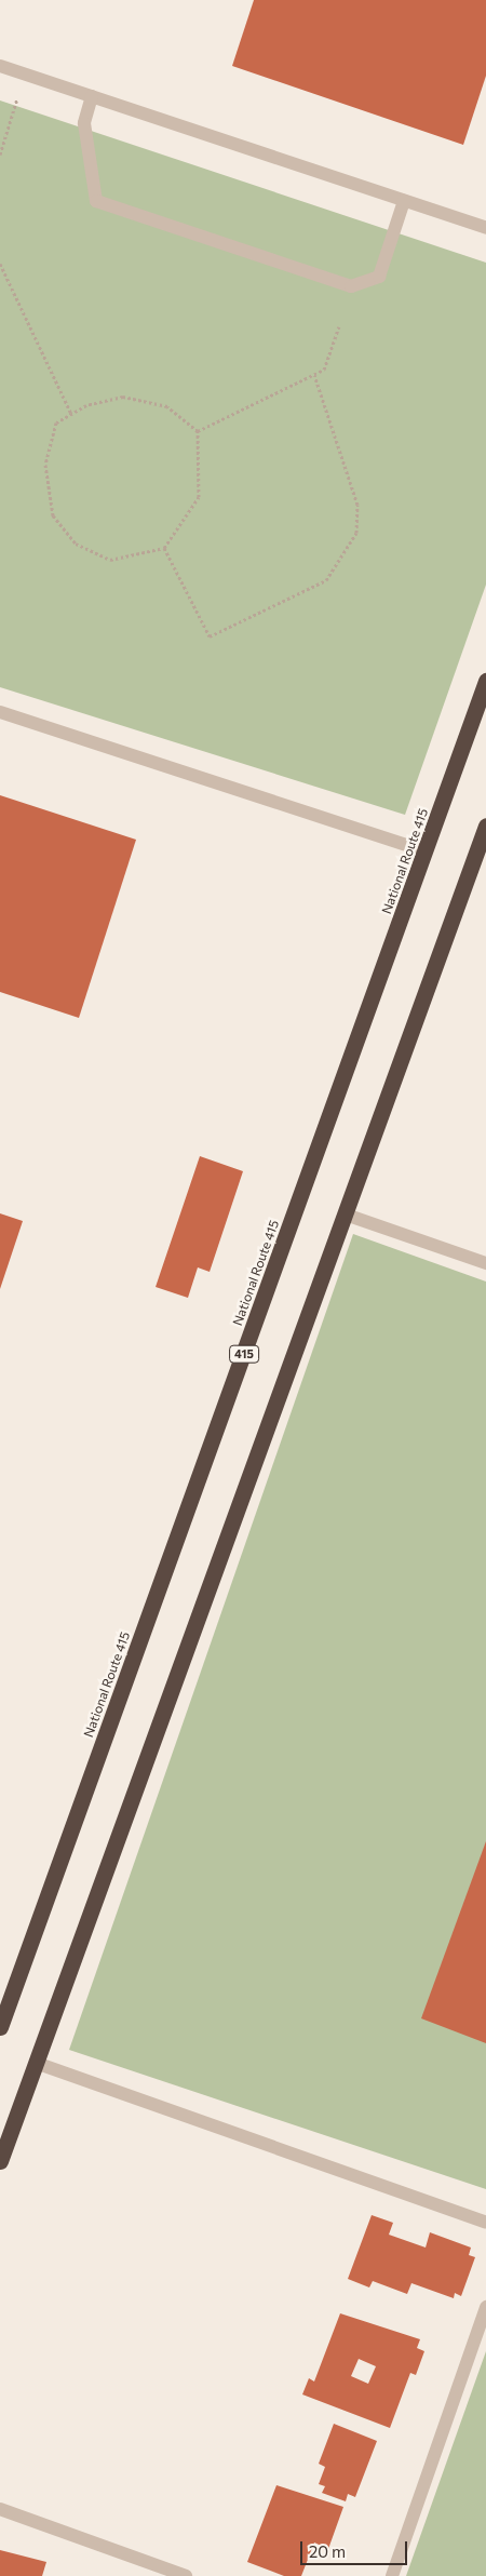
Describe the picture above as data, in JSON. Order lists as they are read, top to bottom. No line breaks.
{"streets":{"highway":["National Route 415","415"]},"scale_bar":"20 m"}
